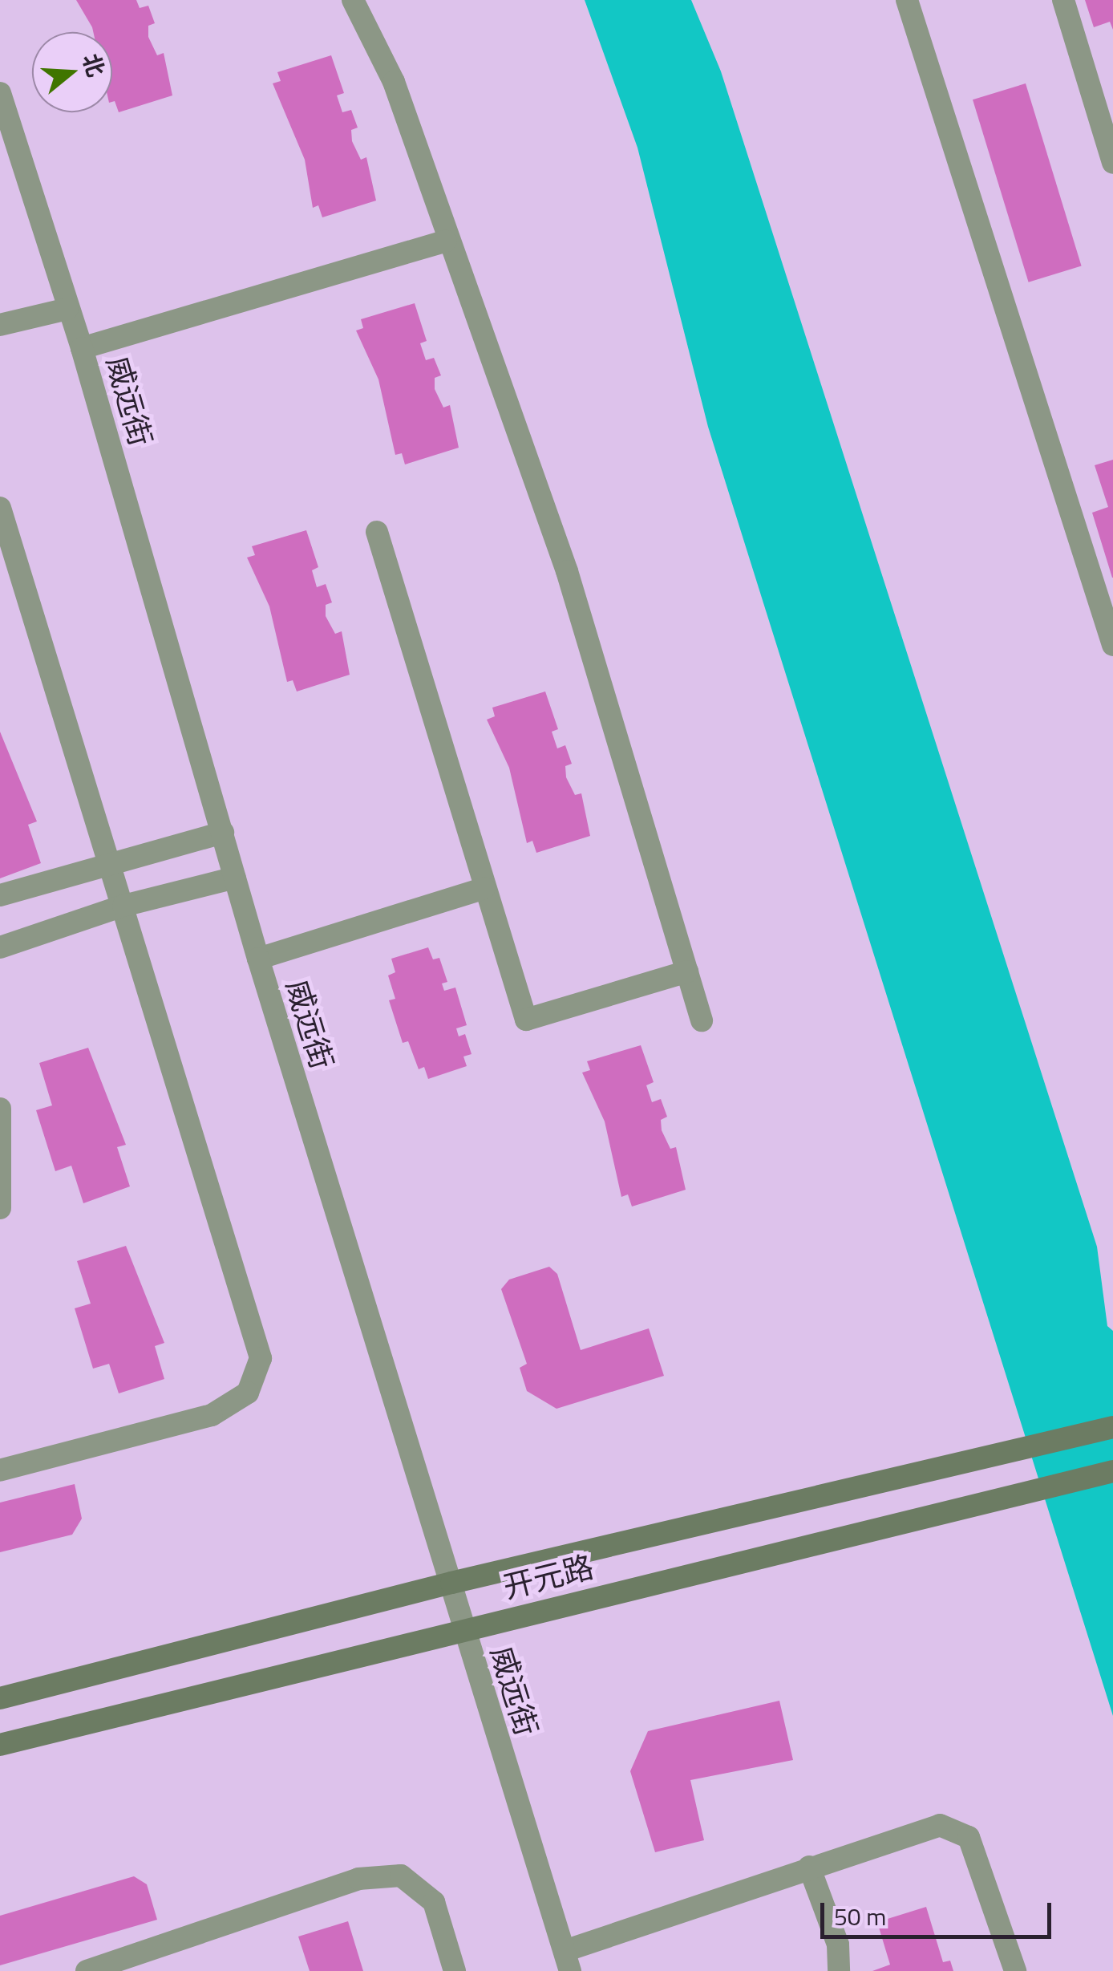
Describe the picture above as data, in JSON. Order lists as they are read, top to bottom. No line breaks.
{"streets":{"main road":["开元路"],"street":["威远街"]},"crossings":[["威远街","开元路"]],"scale_bar":"50 m","north":"right"}
